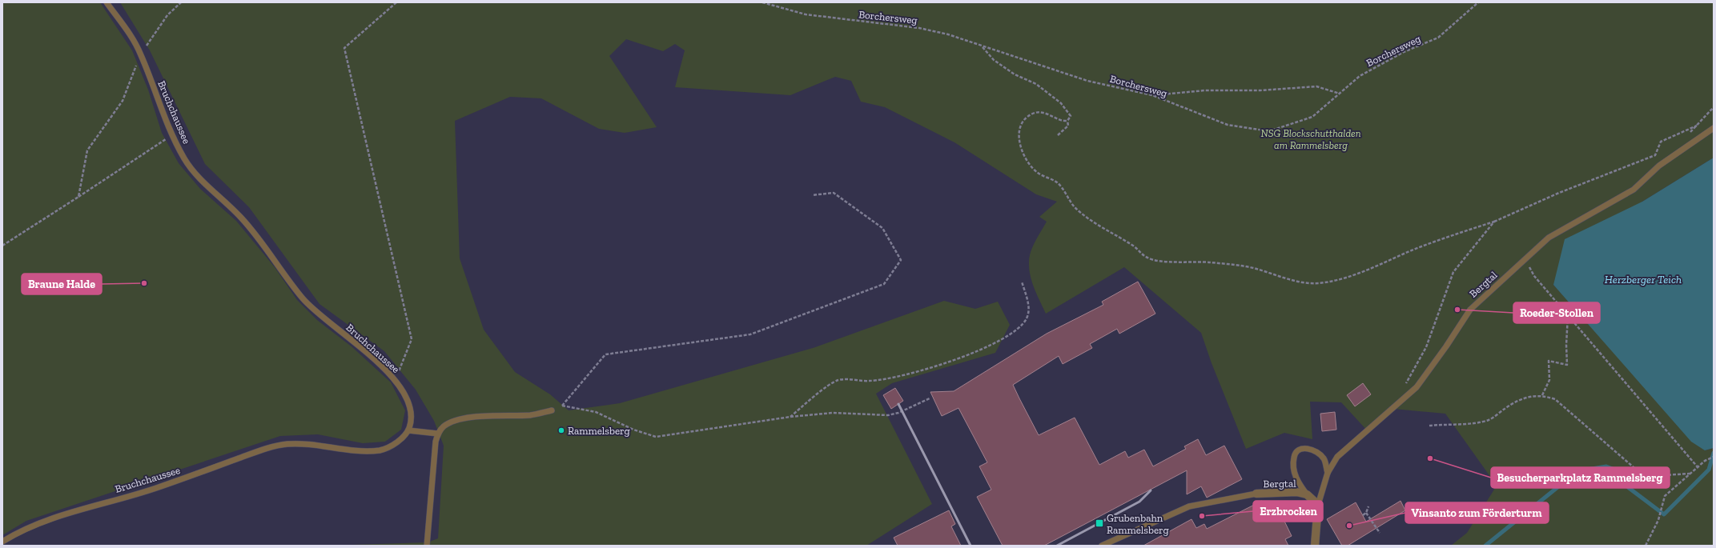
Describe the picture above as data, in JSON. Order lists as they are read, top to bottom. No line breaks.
{"streets":{"street":["Bergtal"],"lane":["Bruchchaussee"],"path":["Borchersweg"]},"water":["Herzberger Teich"],"parks":["NSG Blockschutthalden am Rammelsberg"],"places":{"other":["Braune Halde","Roeder-Stollen","Rammelsberg","Besucherparkplatz Rammelsberg","Erzbrocken","Vinsanto zum Förderturm"],"transit":["Grubenbahn Rammelsberg"]}}
